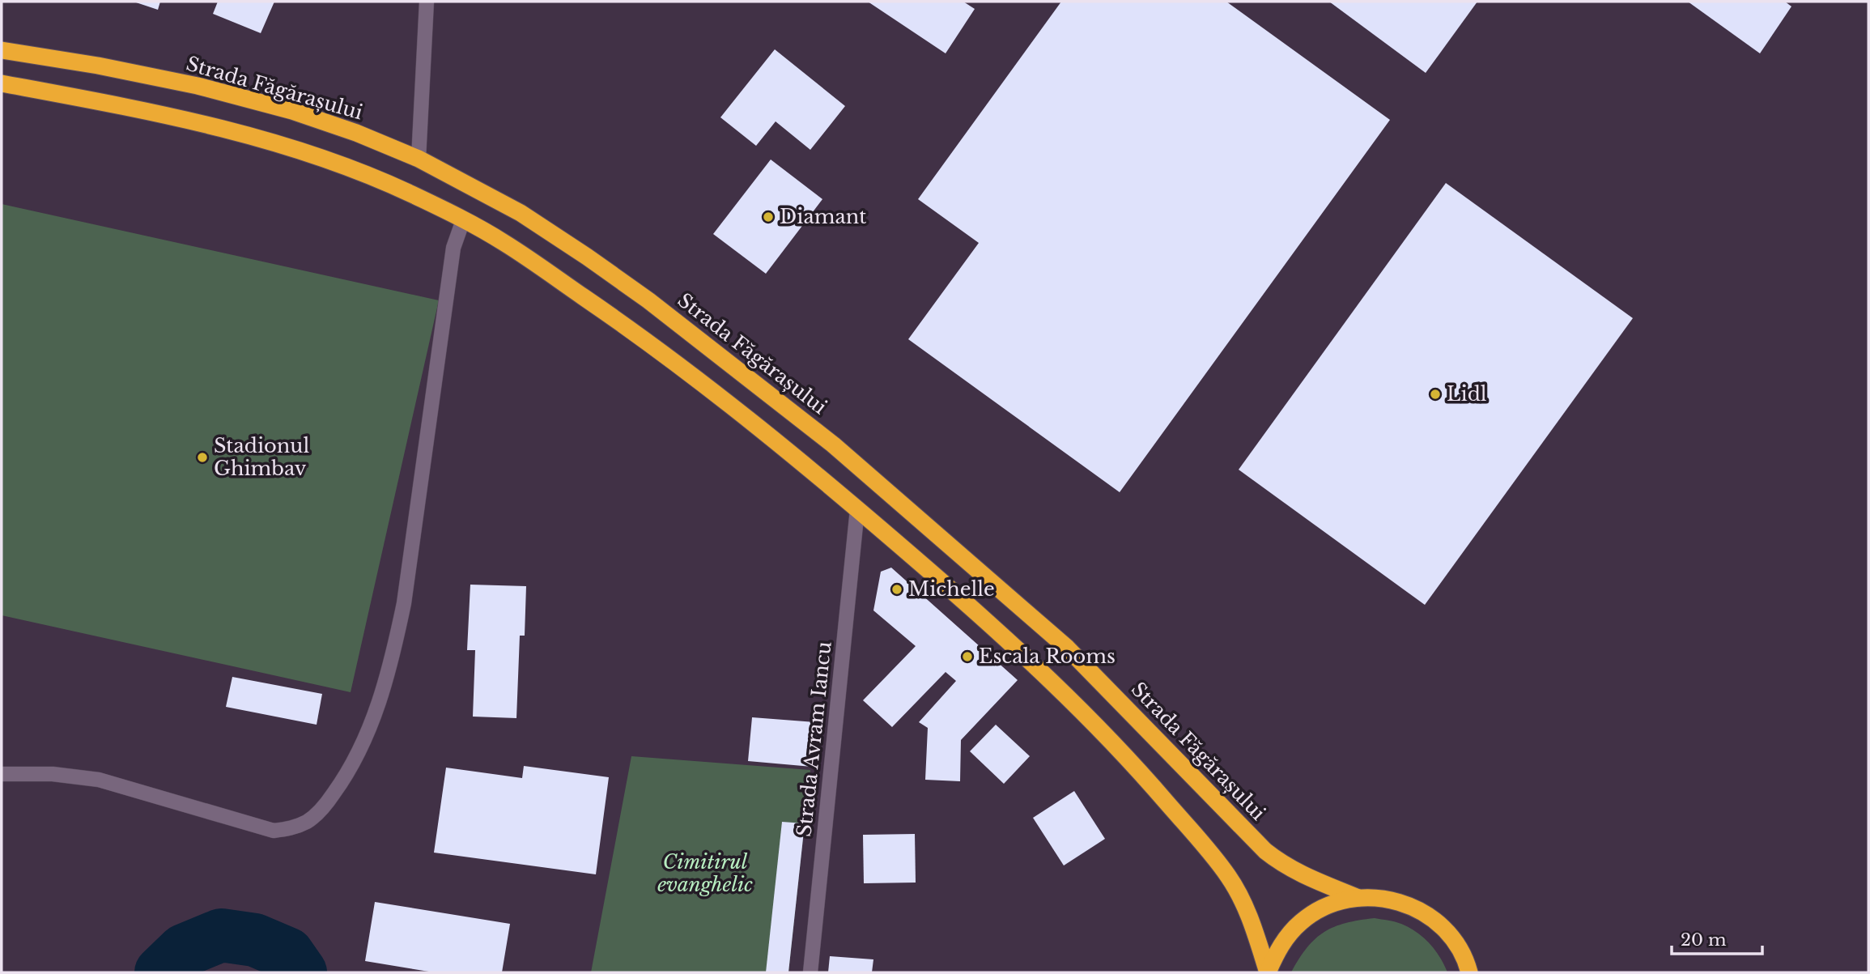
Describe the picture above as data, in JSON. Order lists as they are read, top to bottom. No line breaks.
{"streets":{"highway":["Strada Făgărașului"],"street":["Strada Avram Iancu"]},"crossings":[["Strada Făgărașului","Strada Avram Iancu"]],"parks":["Cimitirul evanghelic"],"places":["Diamant","Lidl","Stadionul Ghimbav","Michelle","Escala Rooms"],"scale_bar":"20 m"}
